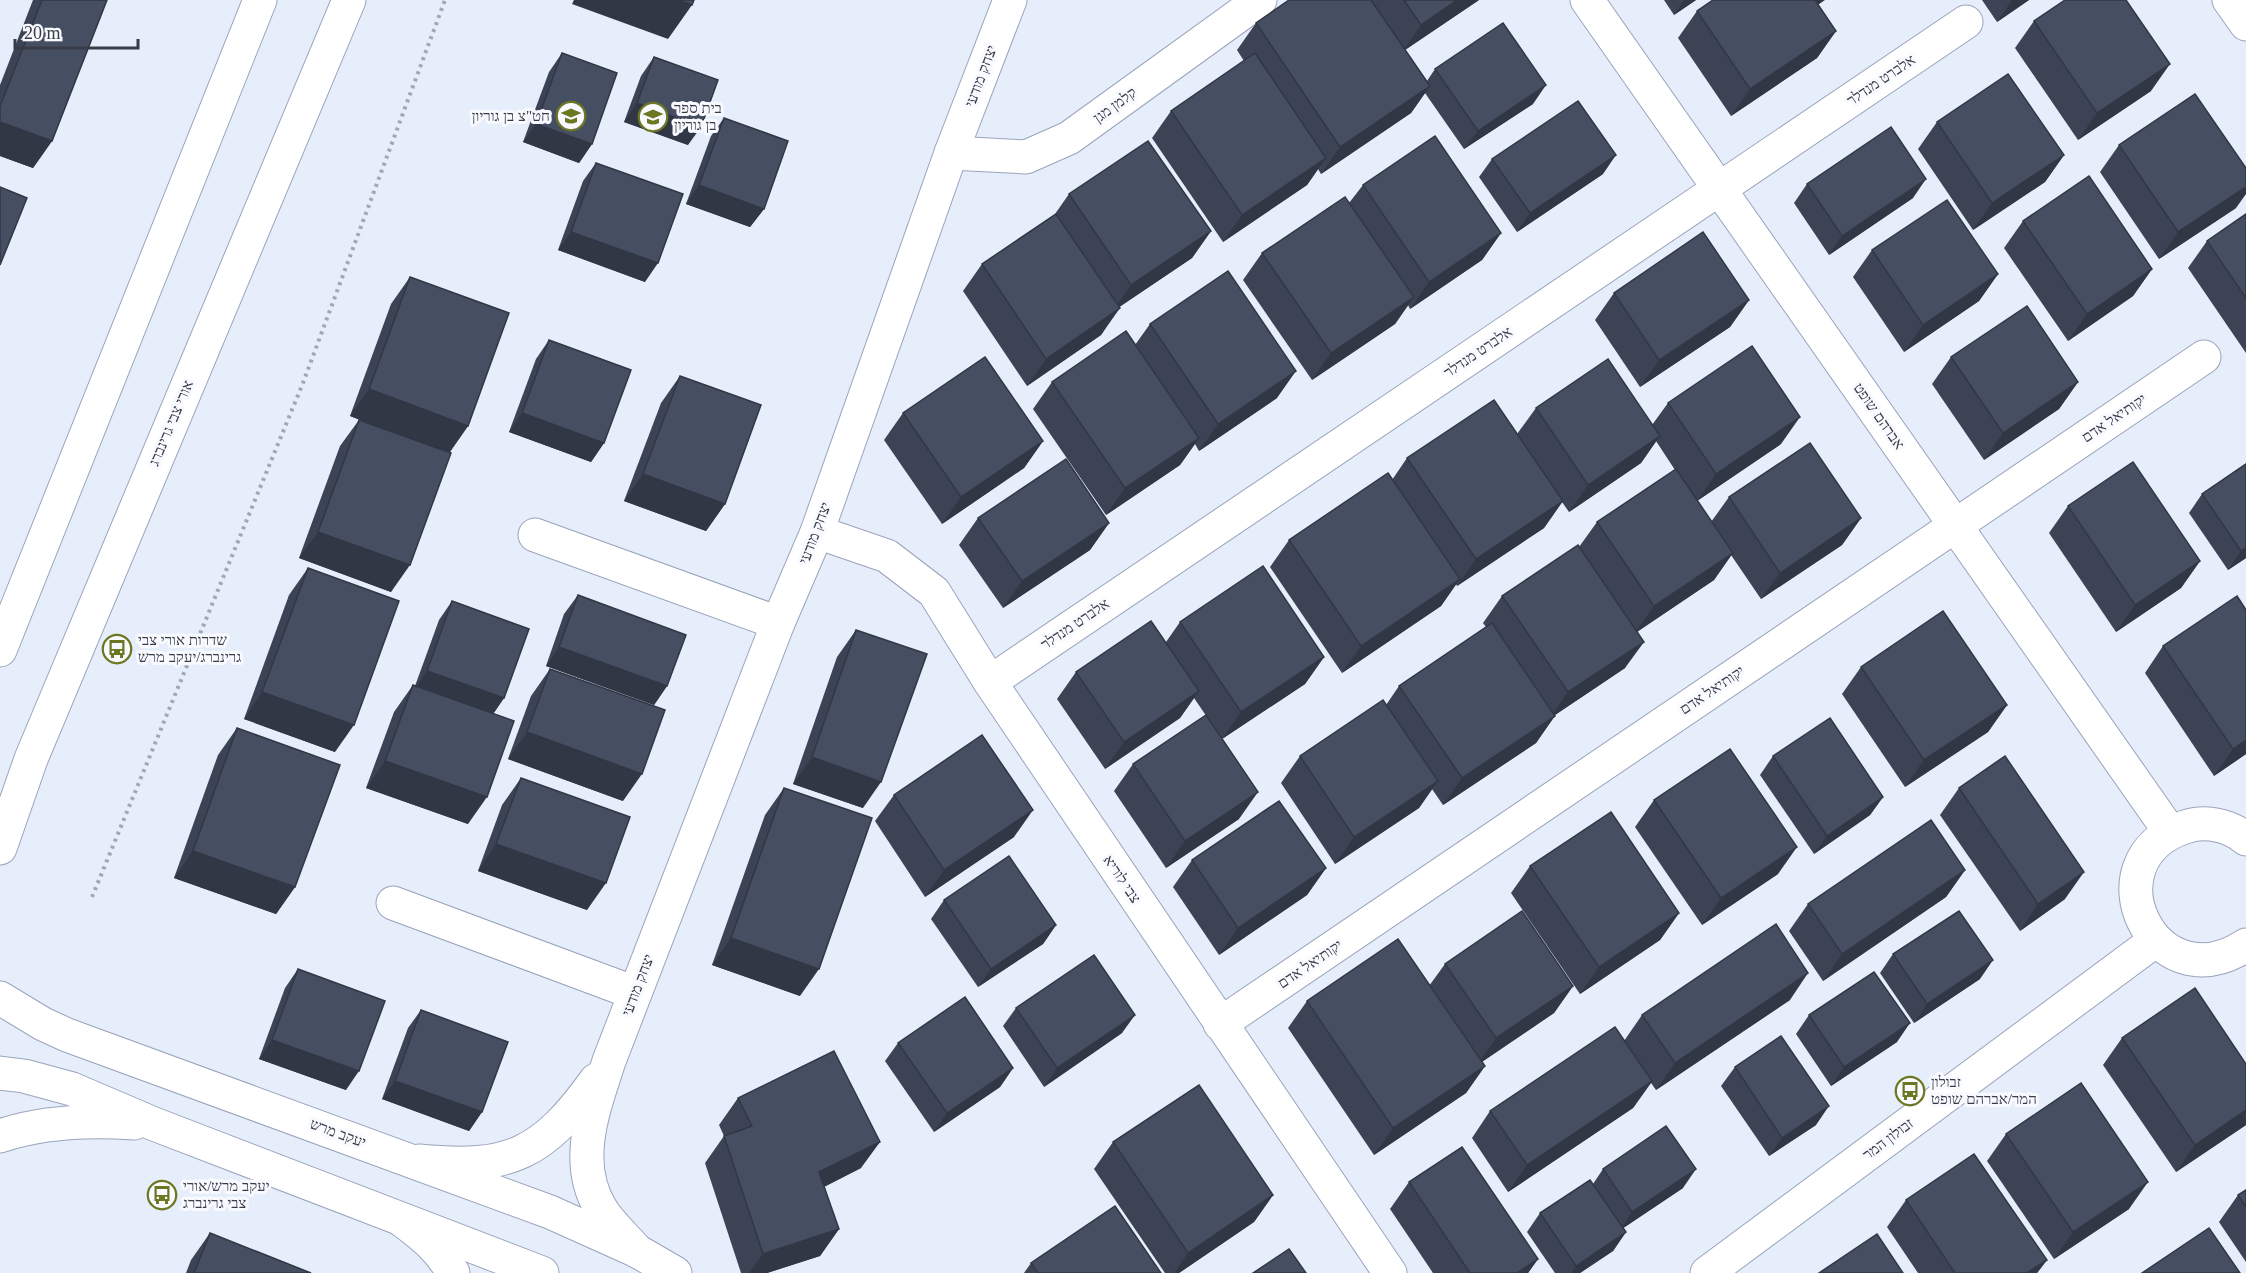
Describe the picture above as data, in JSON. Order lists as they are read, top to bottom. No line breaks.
{"streets":{"street":["יצחק מודעי","אלברט מנדלר","קלמן מגן","אברהם שופט","יקותיאל אדם","אורי צבי גרינברג","צבי לוריא","יעקב מרש","זבולון המר"]},"crossings":[["יצחק מודעי","קלמן מגן"],["יצחק מודעי","צבי לוריא"],["יצחק מודעי","יעקב מרש"],["אלברט מנדלר","אברהם שופט"],["אלברט מנדלר","צבי לוריא"],["אברהם שופט","יקותיאל אדם"],["יקותיאל אדם","צבי לוריא"]],"places":{"school or university":["חט\"צ בן גוריון","בית ספר בן גוריון"],"bus stop":["שדרות אורי צבי גרינברג/יעקב מרש","זבולון המר/אברהם שופט","יעקב מרש/אורי צבי גרינברג"]},"scale_bar":"20 m"}
